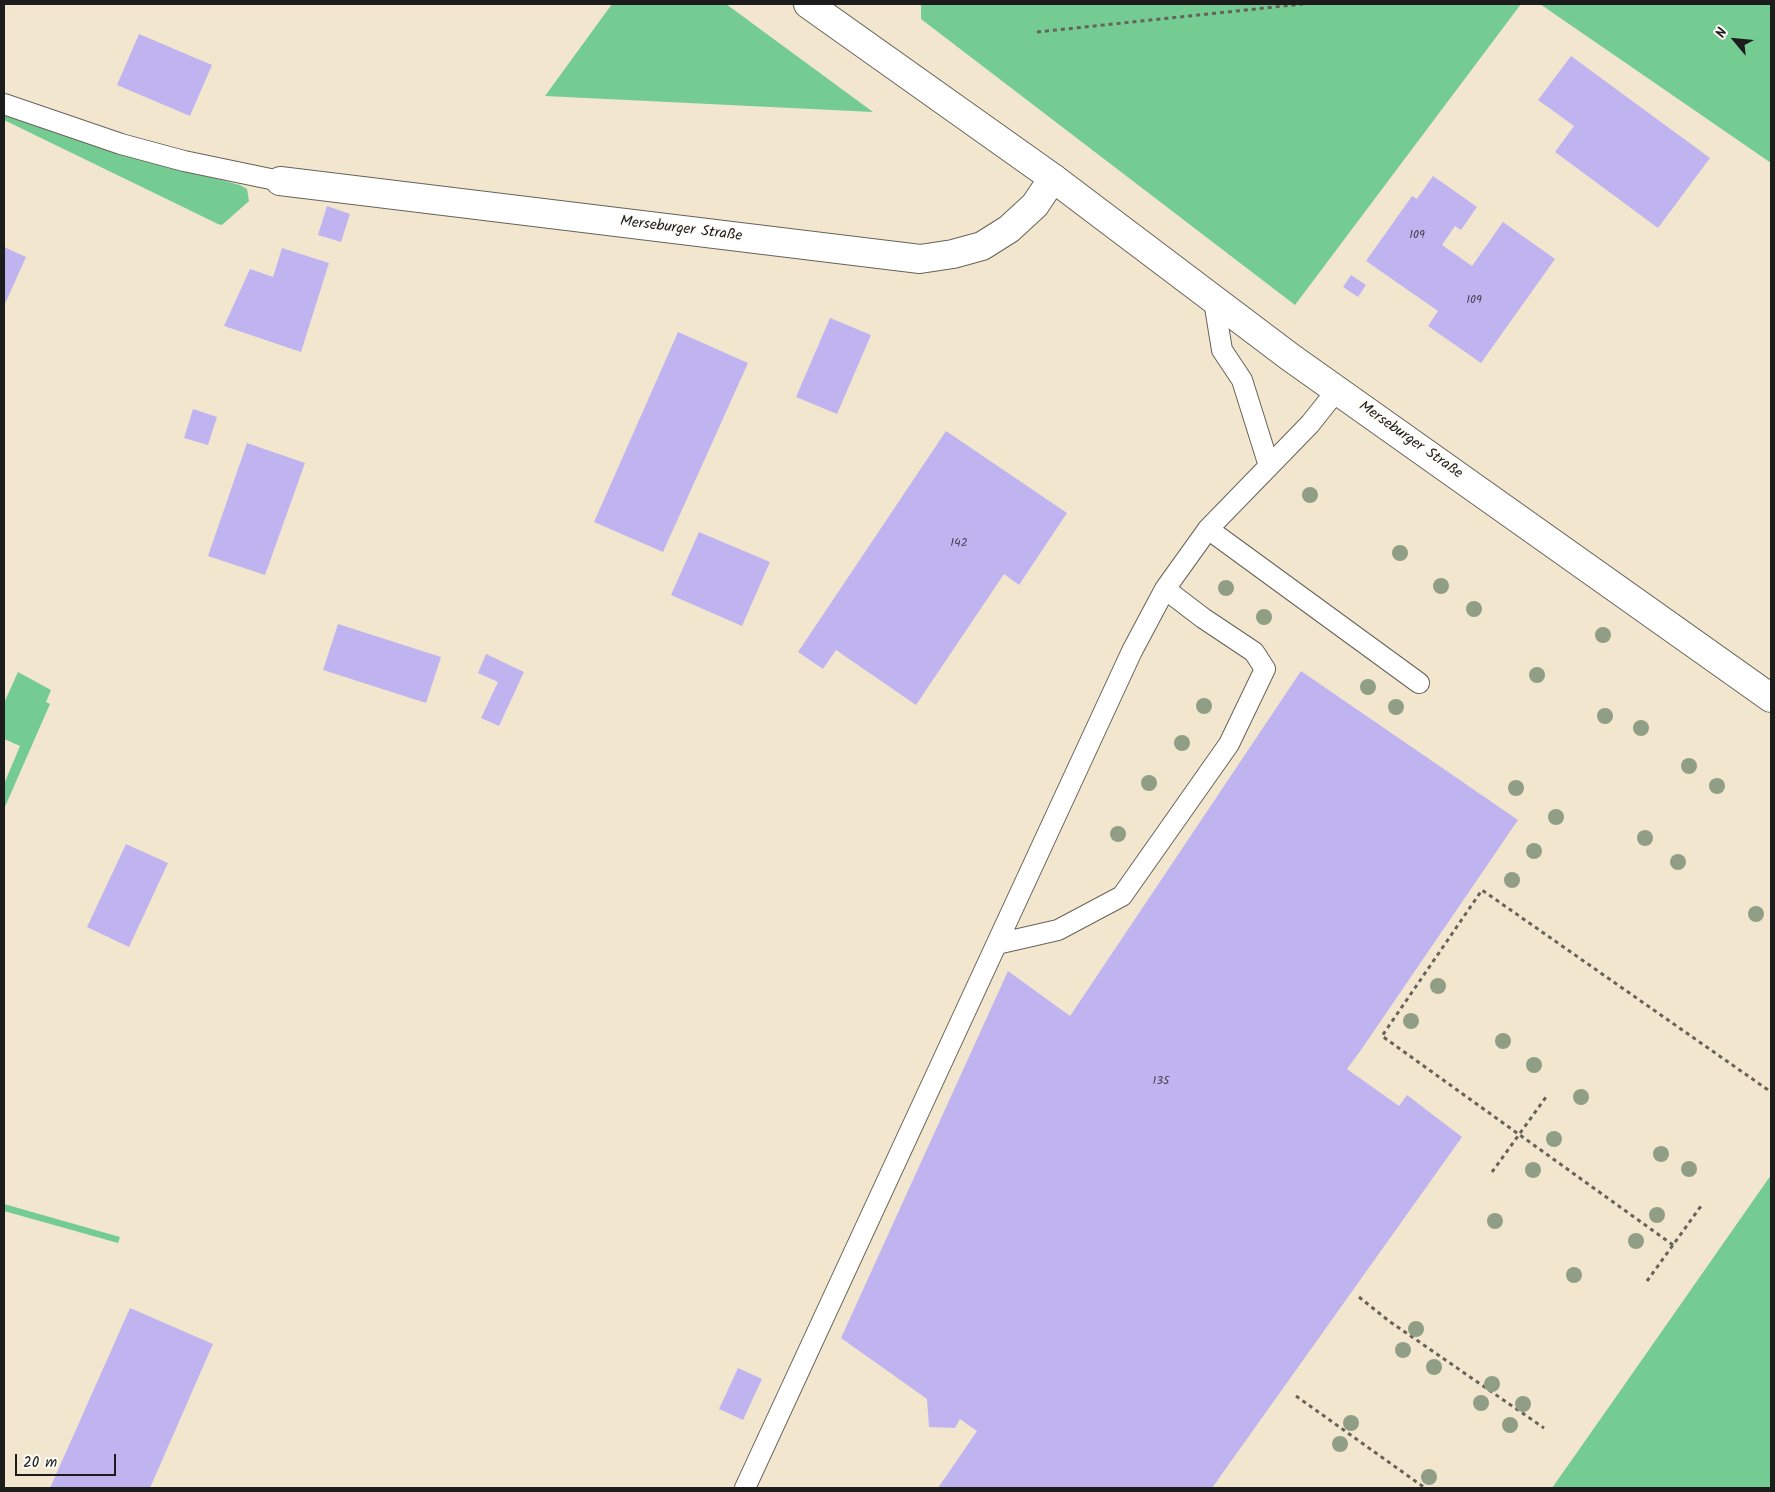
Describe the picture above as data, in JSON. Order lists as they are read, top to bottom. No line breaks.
{"streets":{"main road":["Merseburger Straße"]},"house_numbers":["109","109","142","135"],"scale_bar":"20 m","north":"top left"}
